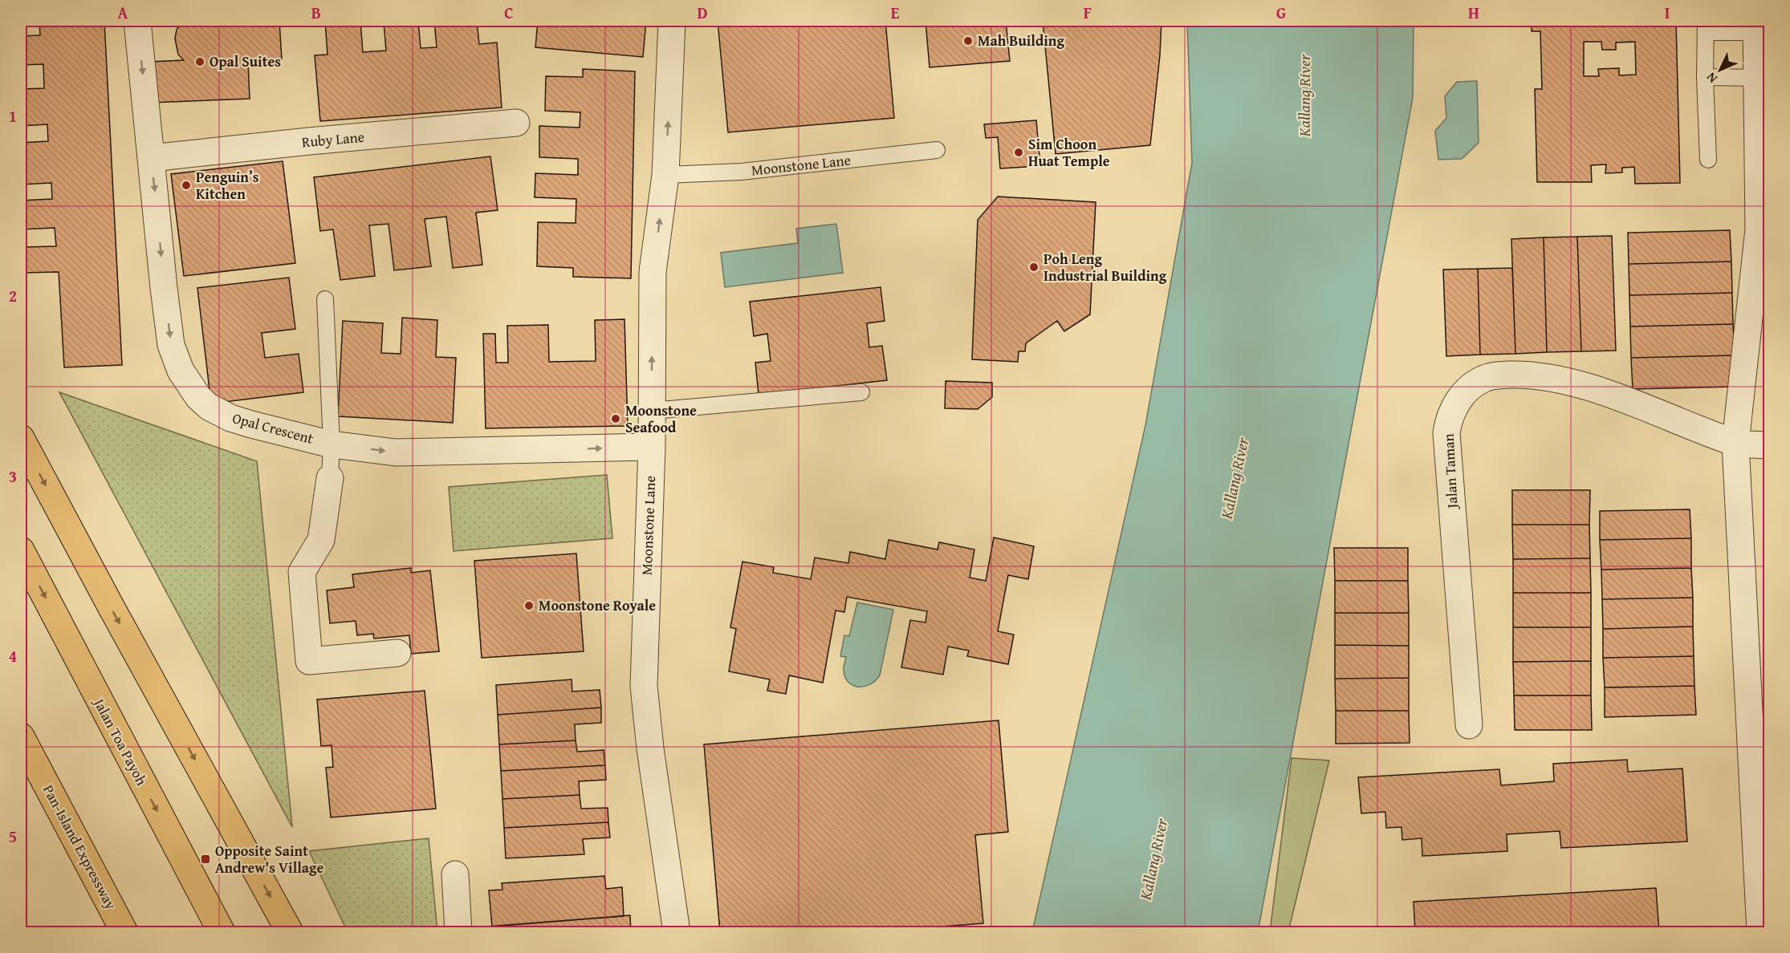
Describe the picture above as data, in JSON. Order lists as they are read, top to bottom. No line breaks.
{"streets":{"main road":["Jalan Toa Payoh","Pan-Island Expressway"],"street":["Ruby Lane","Moonstone Lane","Opal Crescent","Jalan Taman"]},"crossings":[["Ruby Lane","Opal Crescent"],["Moonstone Lane","Opal Crescent"]],"water":["Kallang River"],"places":{"other":["Mah Building","Opal Suites","Sim Choon Huat Temple","Penguin’s Kitchen","Poh Leng Industrial Building","Moonstone Seafood","Moonstone Royale"],"transit":["Opposite Saint Andrew's Village"]},"north":"bottom left","grid":{"columns":["A","B","C","D","E","F","G","H","I"],"rows":["1","2","3","4","5"]}}
